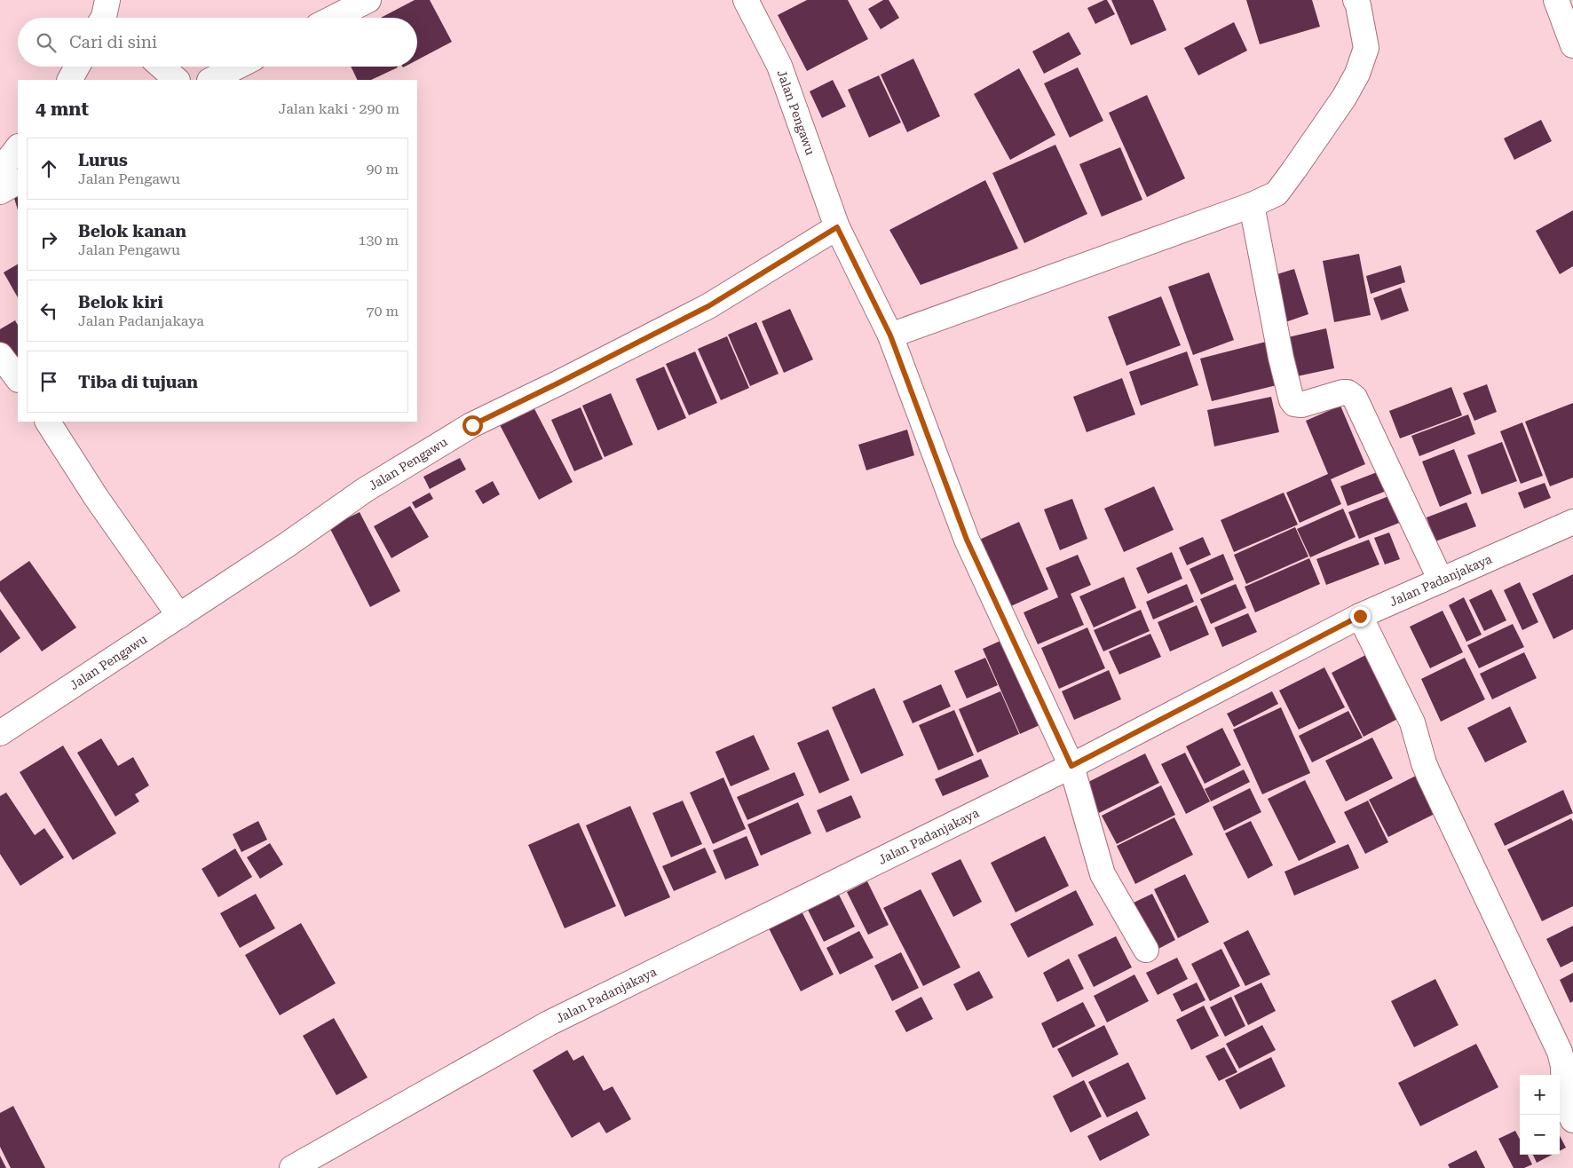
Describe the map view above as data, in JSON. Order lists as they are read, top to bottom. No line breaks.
{"streets":{"street":["Jalan Pengawu","Jalan Padanjakaya"]},"crossings":[["Jalan Pengawu","Jalan Padanjakaya"]],"page":{"search":"Cari di sini","heading":["4 mnt","Jalan kaki · 290 m"],"list":[["Lurus","Jalan Pengawu","90 m"],["Belok kanan","Jalan Pengawu","130 m"],["Belok kiri","Jalan Padanjakaya","70 m"],"Tiba di tujuan"],"map_buttons":["+","−"]}}
